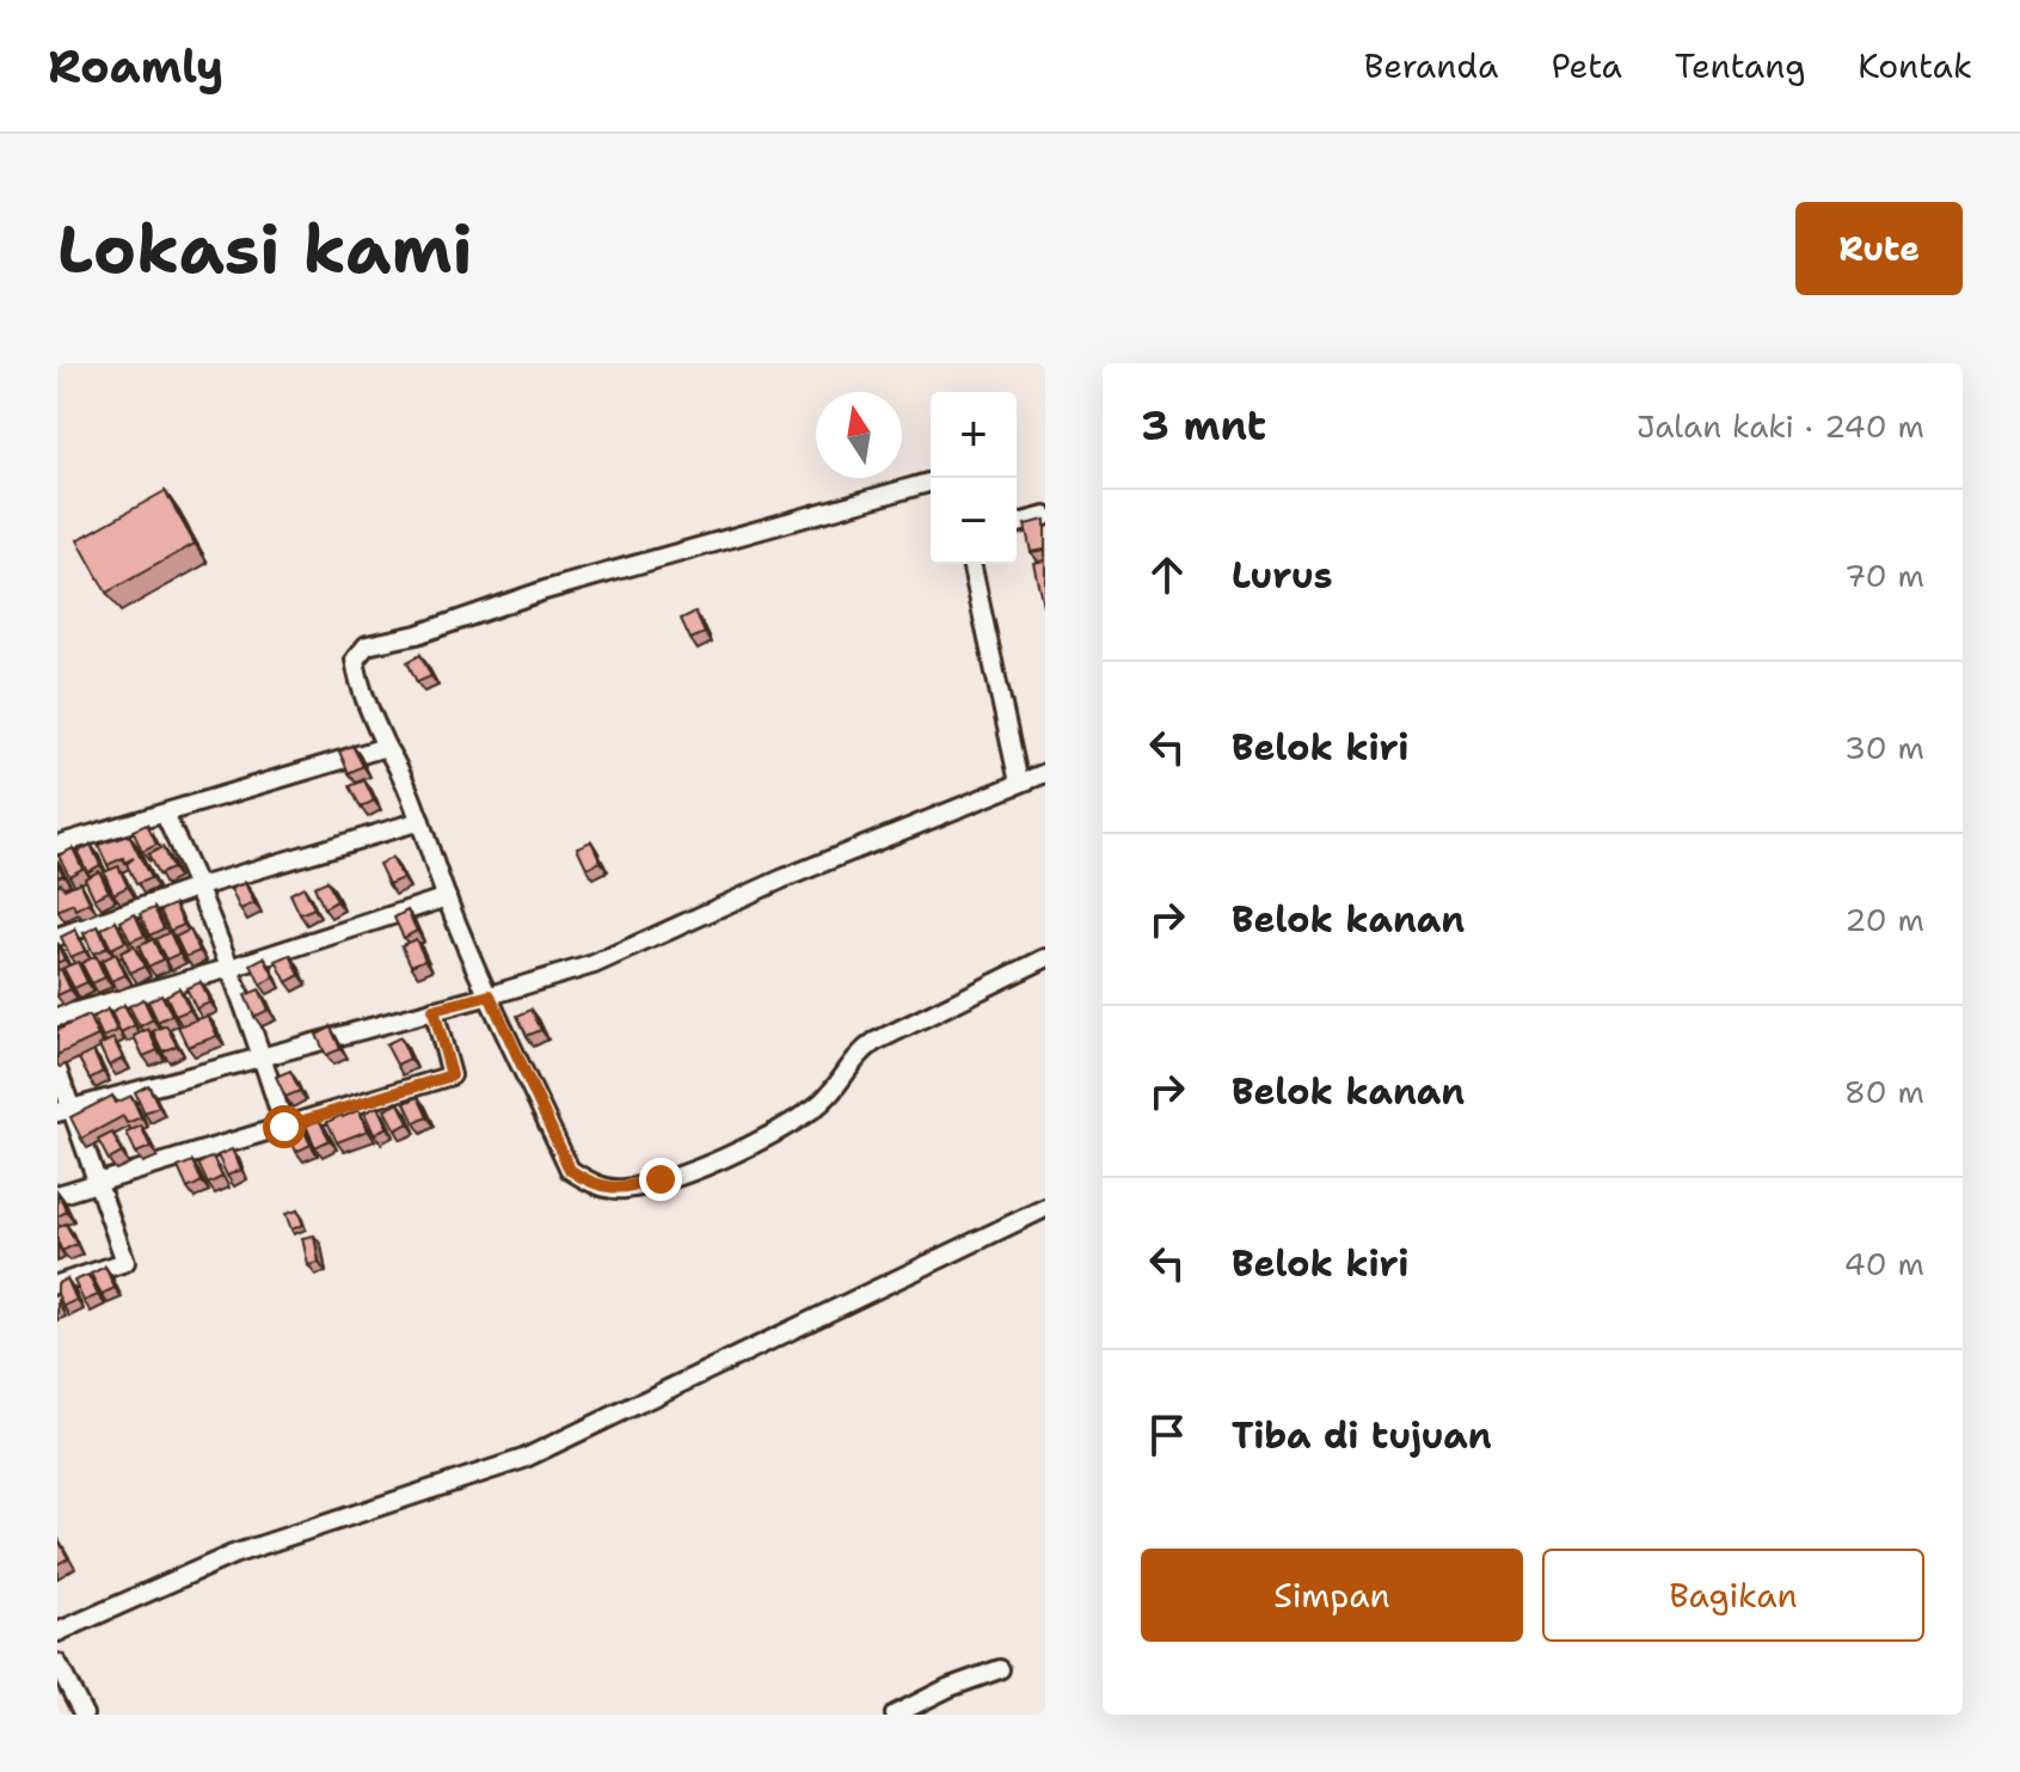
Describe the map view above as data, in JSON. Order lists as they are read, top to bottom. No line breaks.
{"north":"top","page":{"header":"Roamly","nav":["Beranda","Peta","Tentang","Kontak"],"buttons":["Rute",["Simpan","Bagikan"]],"title":"Lokasi kami","heading":["3 mnt","Jalan kaki · 240 m"],"map_buttons":["+","−"],"list":[["Lurus","70 m"],["Belok kiri","30 m"],["Belok kanan","20 m"],["Belok kanan","80 m"],["Belok kiri","40 m"],"Tiba di tujuan"]}}
